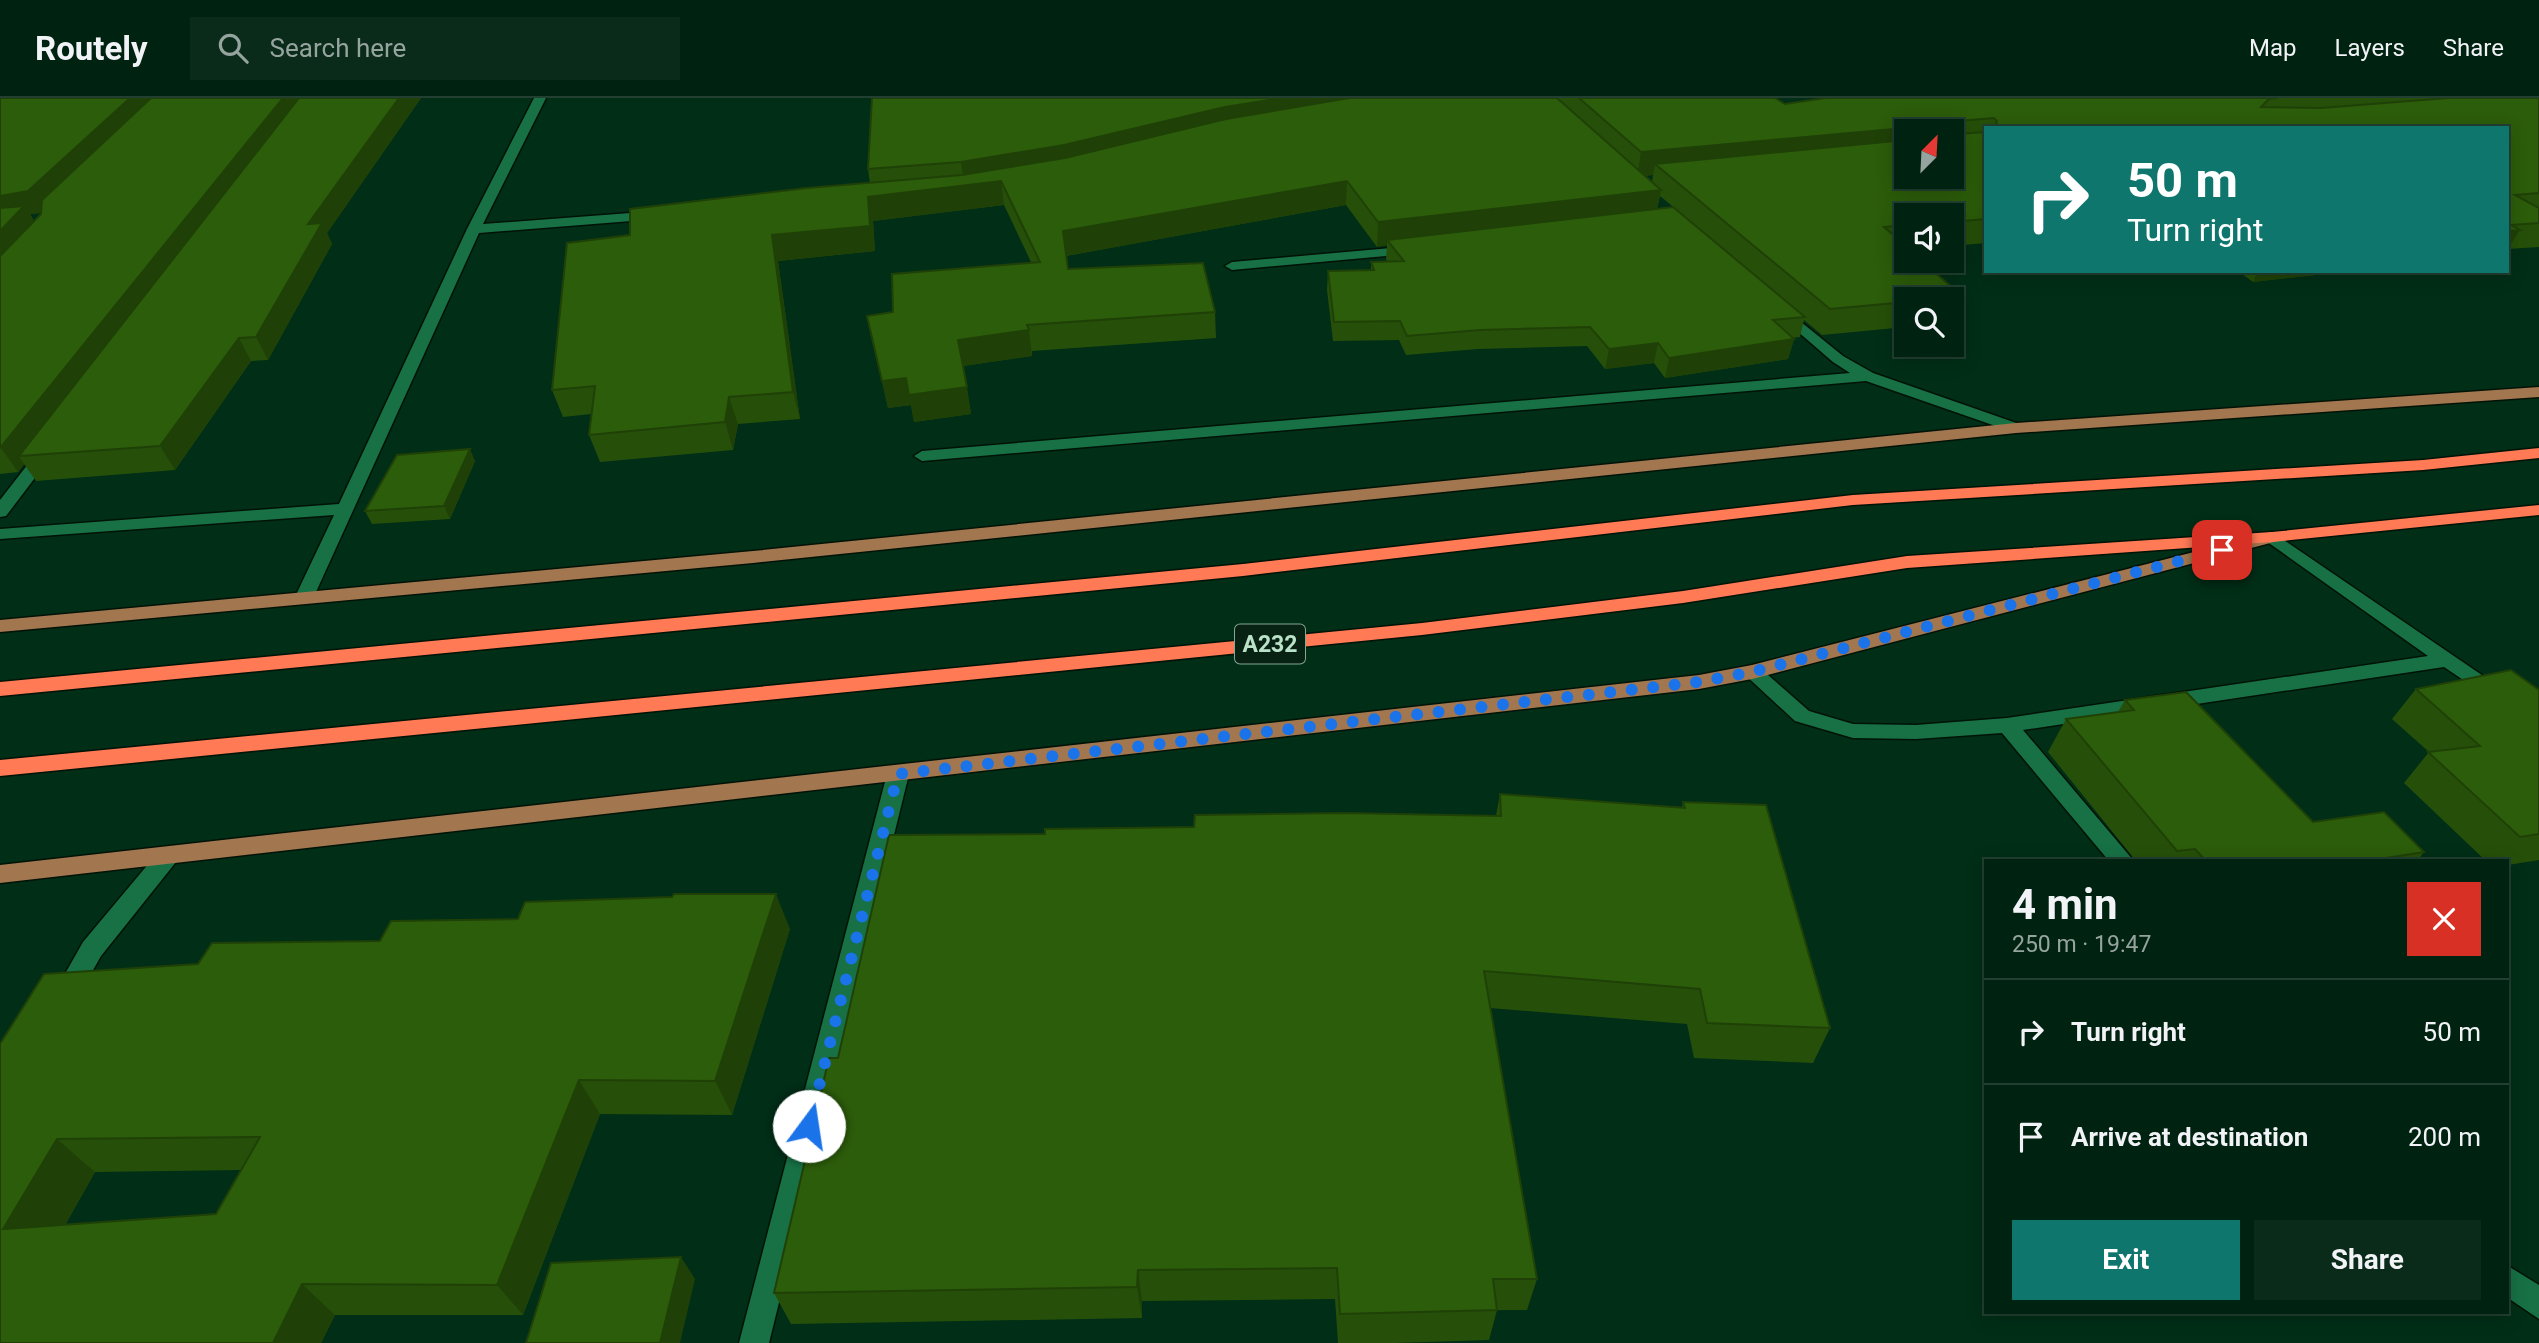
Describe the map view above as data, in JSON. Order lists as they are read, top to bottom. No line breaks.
{"streets":{"highway":["A232"]},"north":"top right","page":{"header":"Routely","search":"Search here","nav":["Map","Layers","Share"],"turn":["50 m","Turn right"],"heading":["4 min","250 m · 19:47"],"list":[{"name":"Turn right","value":"50 m"},{"name":"Arrive at destination","value":"200 m"}],"buttons":["Exit","Share"]}}
